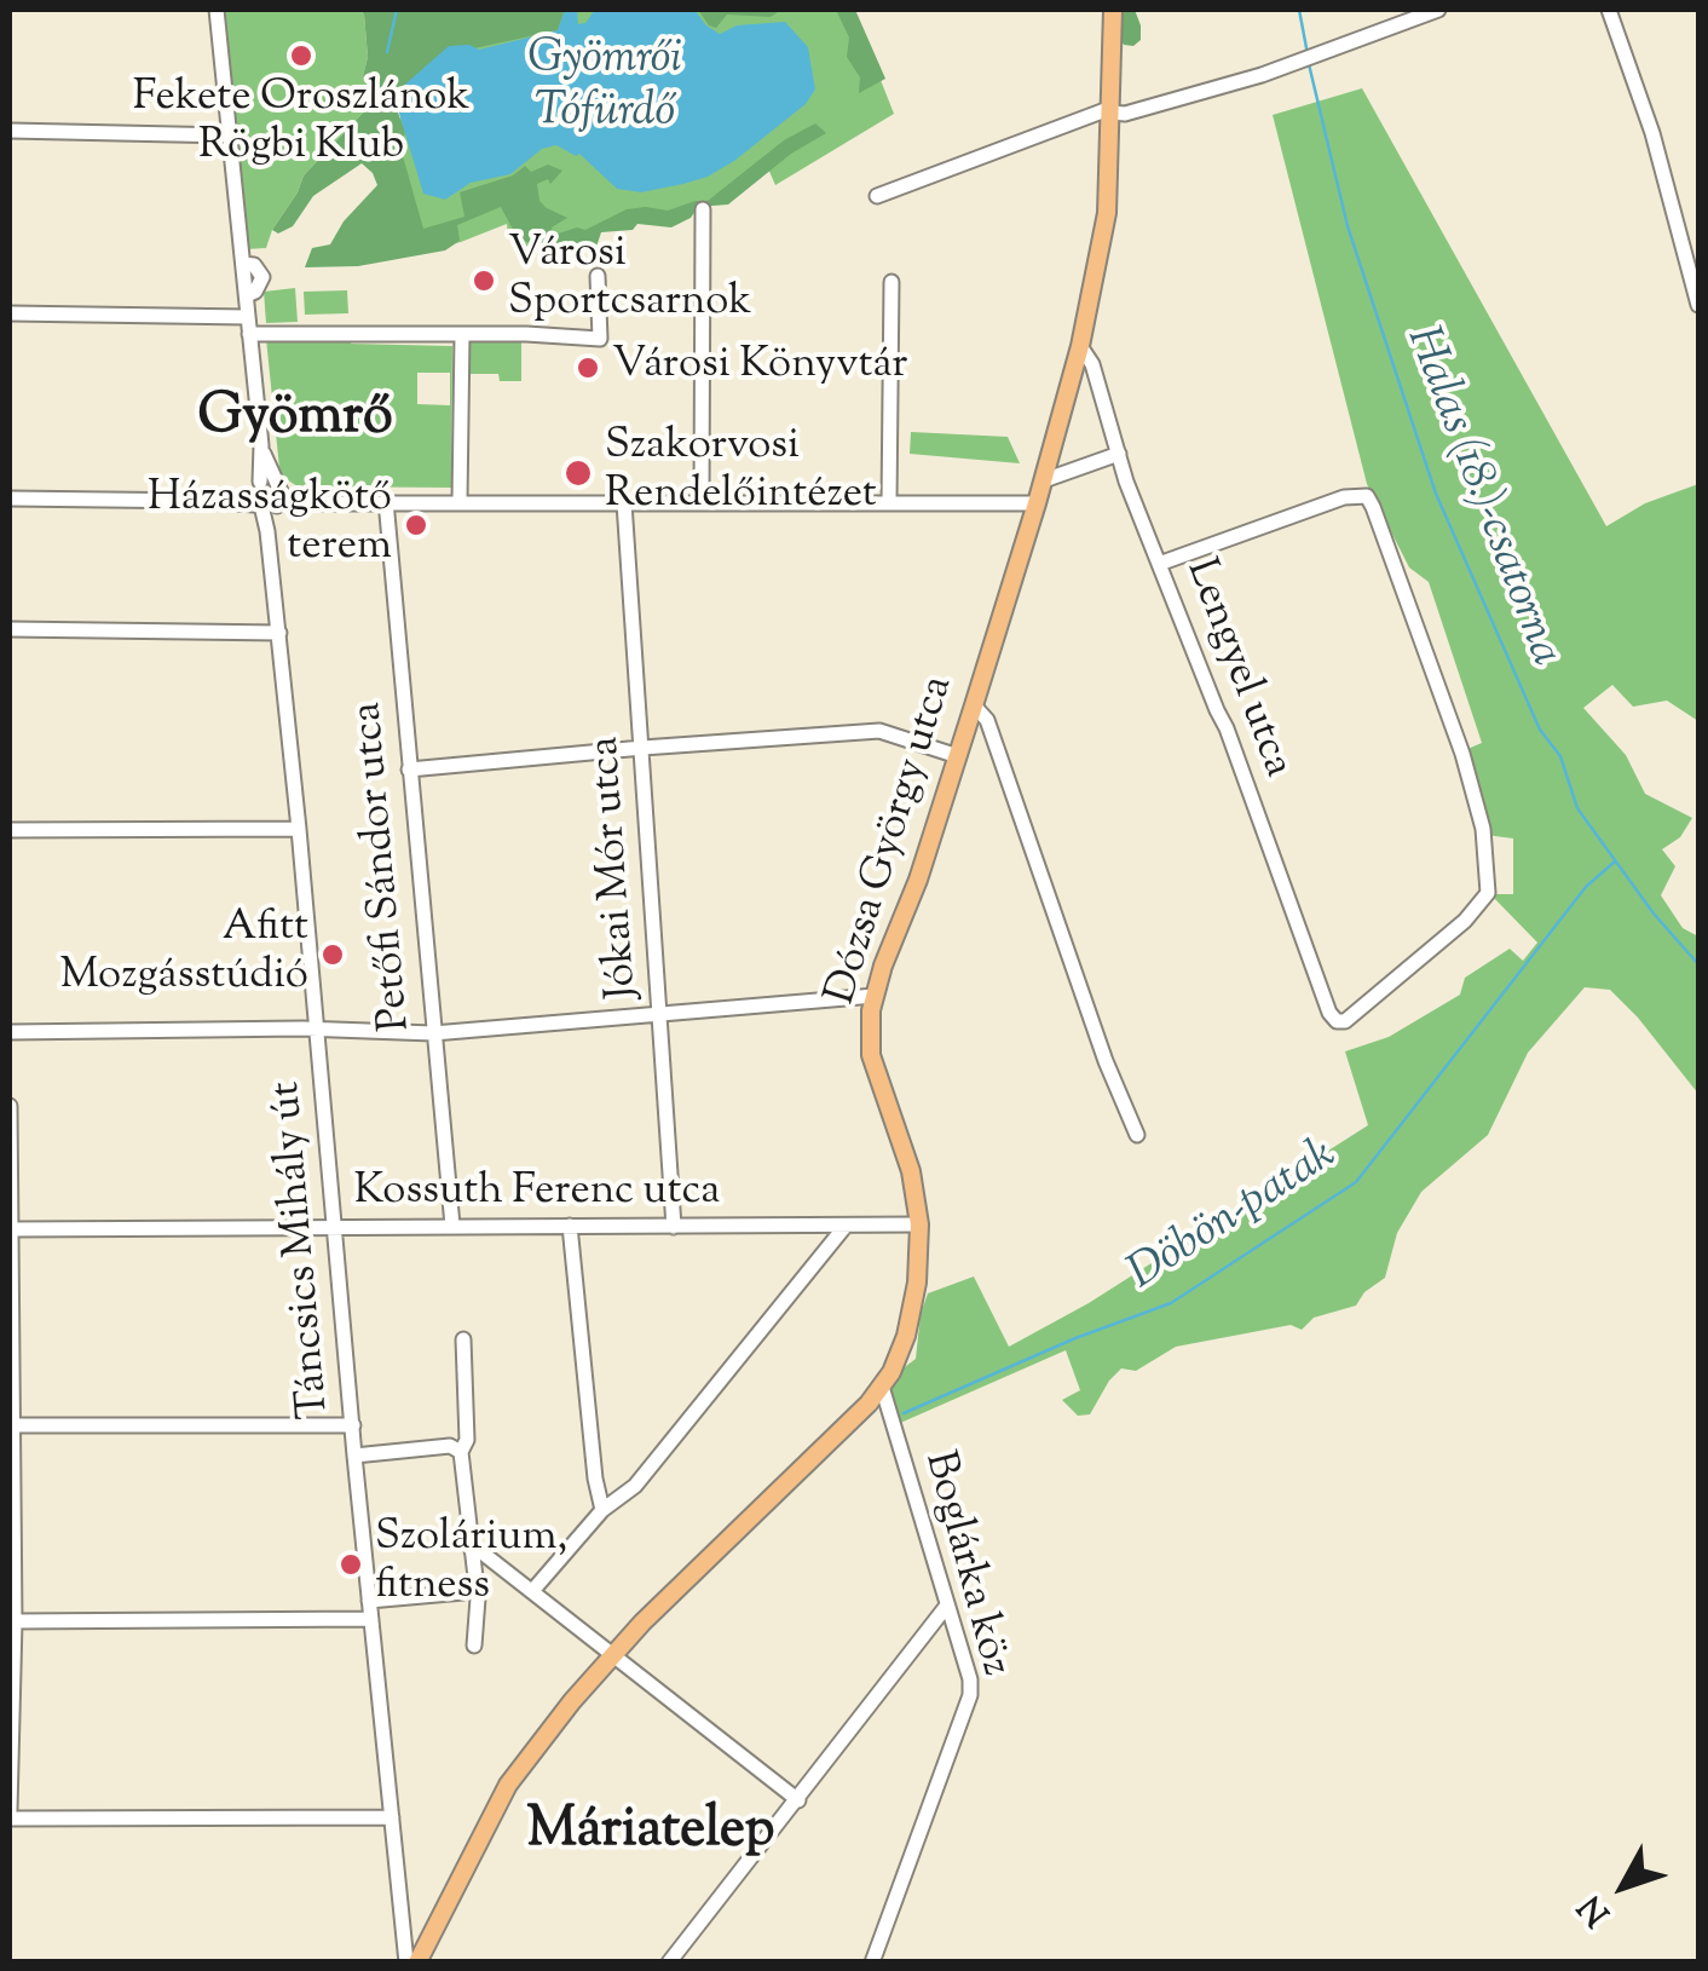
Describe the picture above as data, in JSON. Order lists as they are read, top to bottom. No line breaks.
{"streets":{"main road":["Dózsa György utca"],"street":["Lengyel utca","Petőfi Sándor utca","Jókai Mór utca","Kossuth Ferenc utca","Táncsics Mihály út","Boglárka köz"]},"crossings":[["Lengyel utca","Dózsa György utca"],["Dózsa György utca","Kossuth Ferenc utca"],["Dózsa György utca","Boglárka köz"],["Petőfi Sándor utca","Kossuth Ferenc utca"],["Jókai Mór utca","Kossuth Ferenc utca"],["Kossuth Ferenc utca","Táncsics Mihály út"]],"districts":["Gyömrő","Máriatelep"],"water":["Gyömrői Tófürdő","Halas (18.)-csatorna","Döbön-patak"],"places":["Fekete Oroszlánok Rögbi Klub","Városi Sportcsarnok","Városi Könyvtár","Szakorvosi Rendelőintézet","Házasságkötő terem","Afitt Mozgásstúdió","Szolárium, fitness"],"north":"bottom left"}
